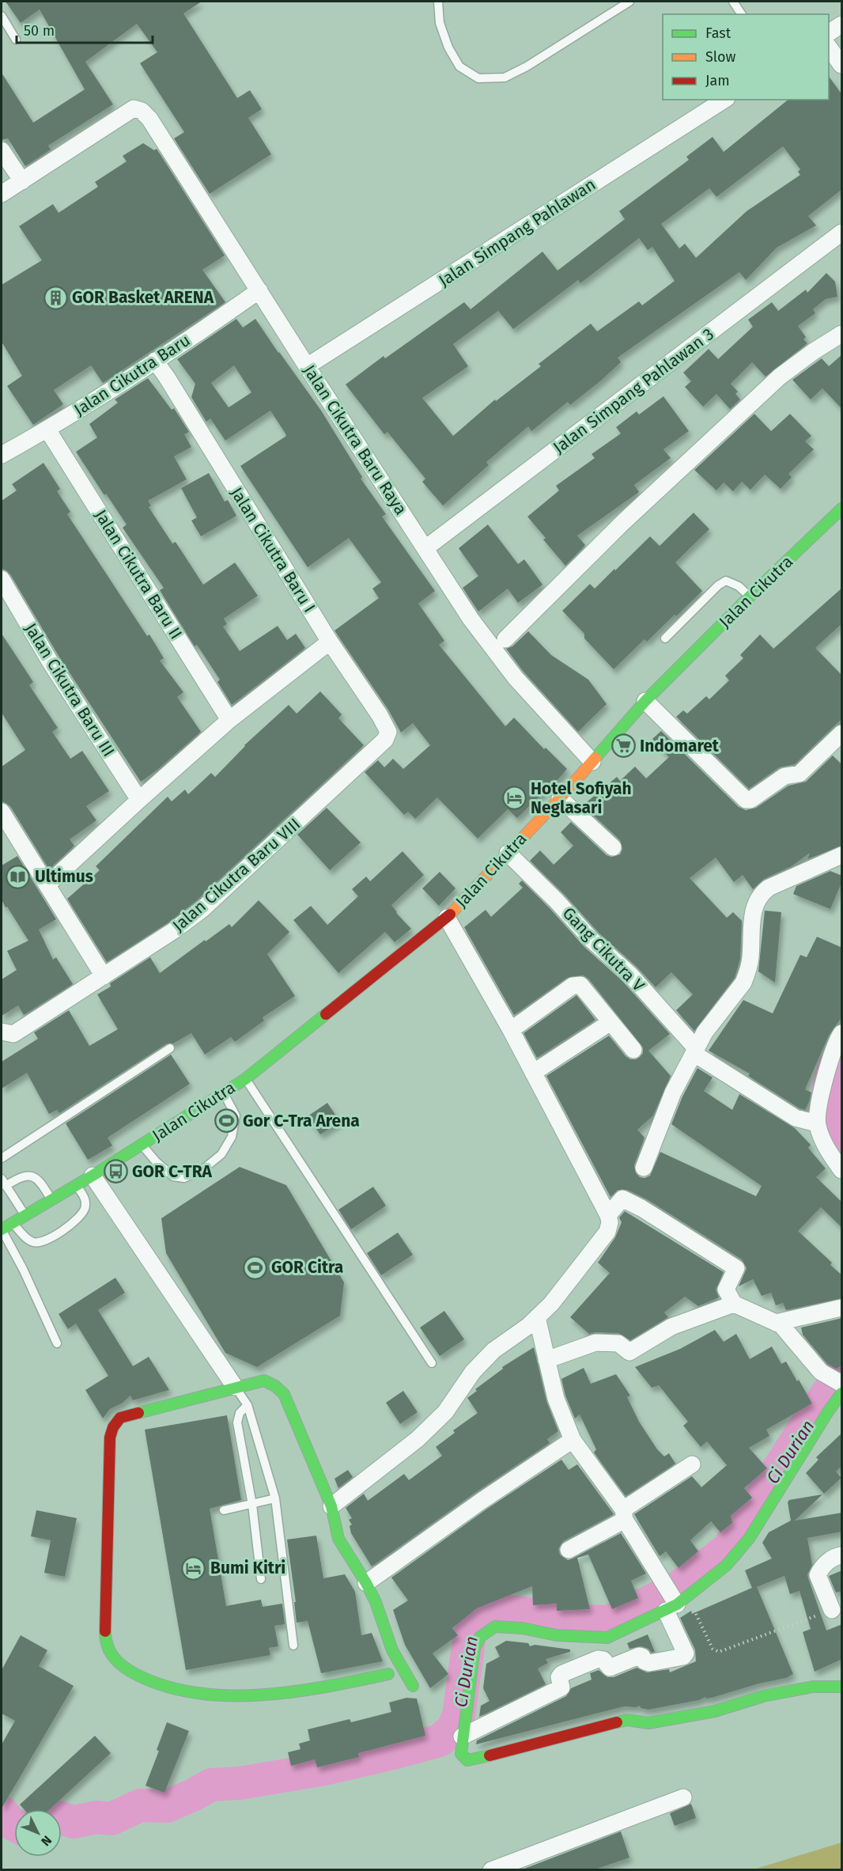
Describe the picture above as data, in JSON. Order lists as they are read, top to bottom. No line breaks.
{"streets":{"street":["Jalan Simpang Pahlawan","Jalan Cikutra Baru","Jalan Simpang Pahlawan 3","Jalan Cikutra Baru Raya","Jalan Cikutra Baru I","Jalan Cikutra Baru II","Jalan Cikutra","Jalan Cikutra Baru III","Jalan Cikutra Baru VIII","Gang Cikutra V"]},"crossings":[["Jalan Simpang Pahlawan","Jalan Cikutra Baru Raya"],["Jalan Cikutra Baru","Jalan Cikutra Baru Raya"],["Jalan Cikutra Baru","Jalan Cikutra Baru I"],["Jalan Cikutra Baru","Jalan Cikutra Baru II"],["Jalan Simpang Pahlawan 3","Jalan Cikutra Baru Raya"],["Jalan Cikutra Baru Raya","Jalan Cikutra"],["Jalan Cikutra Baru I","Jalan Cikutra Baru VIII"],["Jalan Cikutra","Gang Cikutra V"]],"water":["Ci Durian"],"places":{"building":["GOR Basket ARENA"],"supermarket":["Indomaret"],"hotel":["Hotel Sofiyah Neglasari","Bumi Kitri"],"library":["Ultimus"],"sports":["Gor C-Tra Arena","GOR Citra"],"bus stop":["GOR C-TRA"]},"legend":["Fast","Slow","Jam"],"scale_bar":"50 m","north":"bottom right"}
